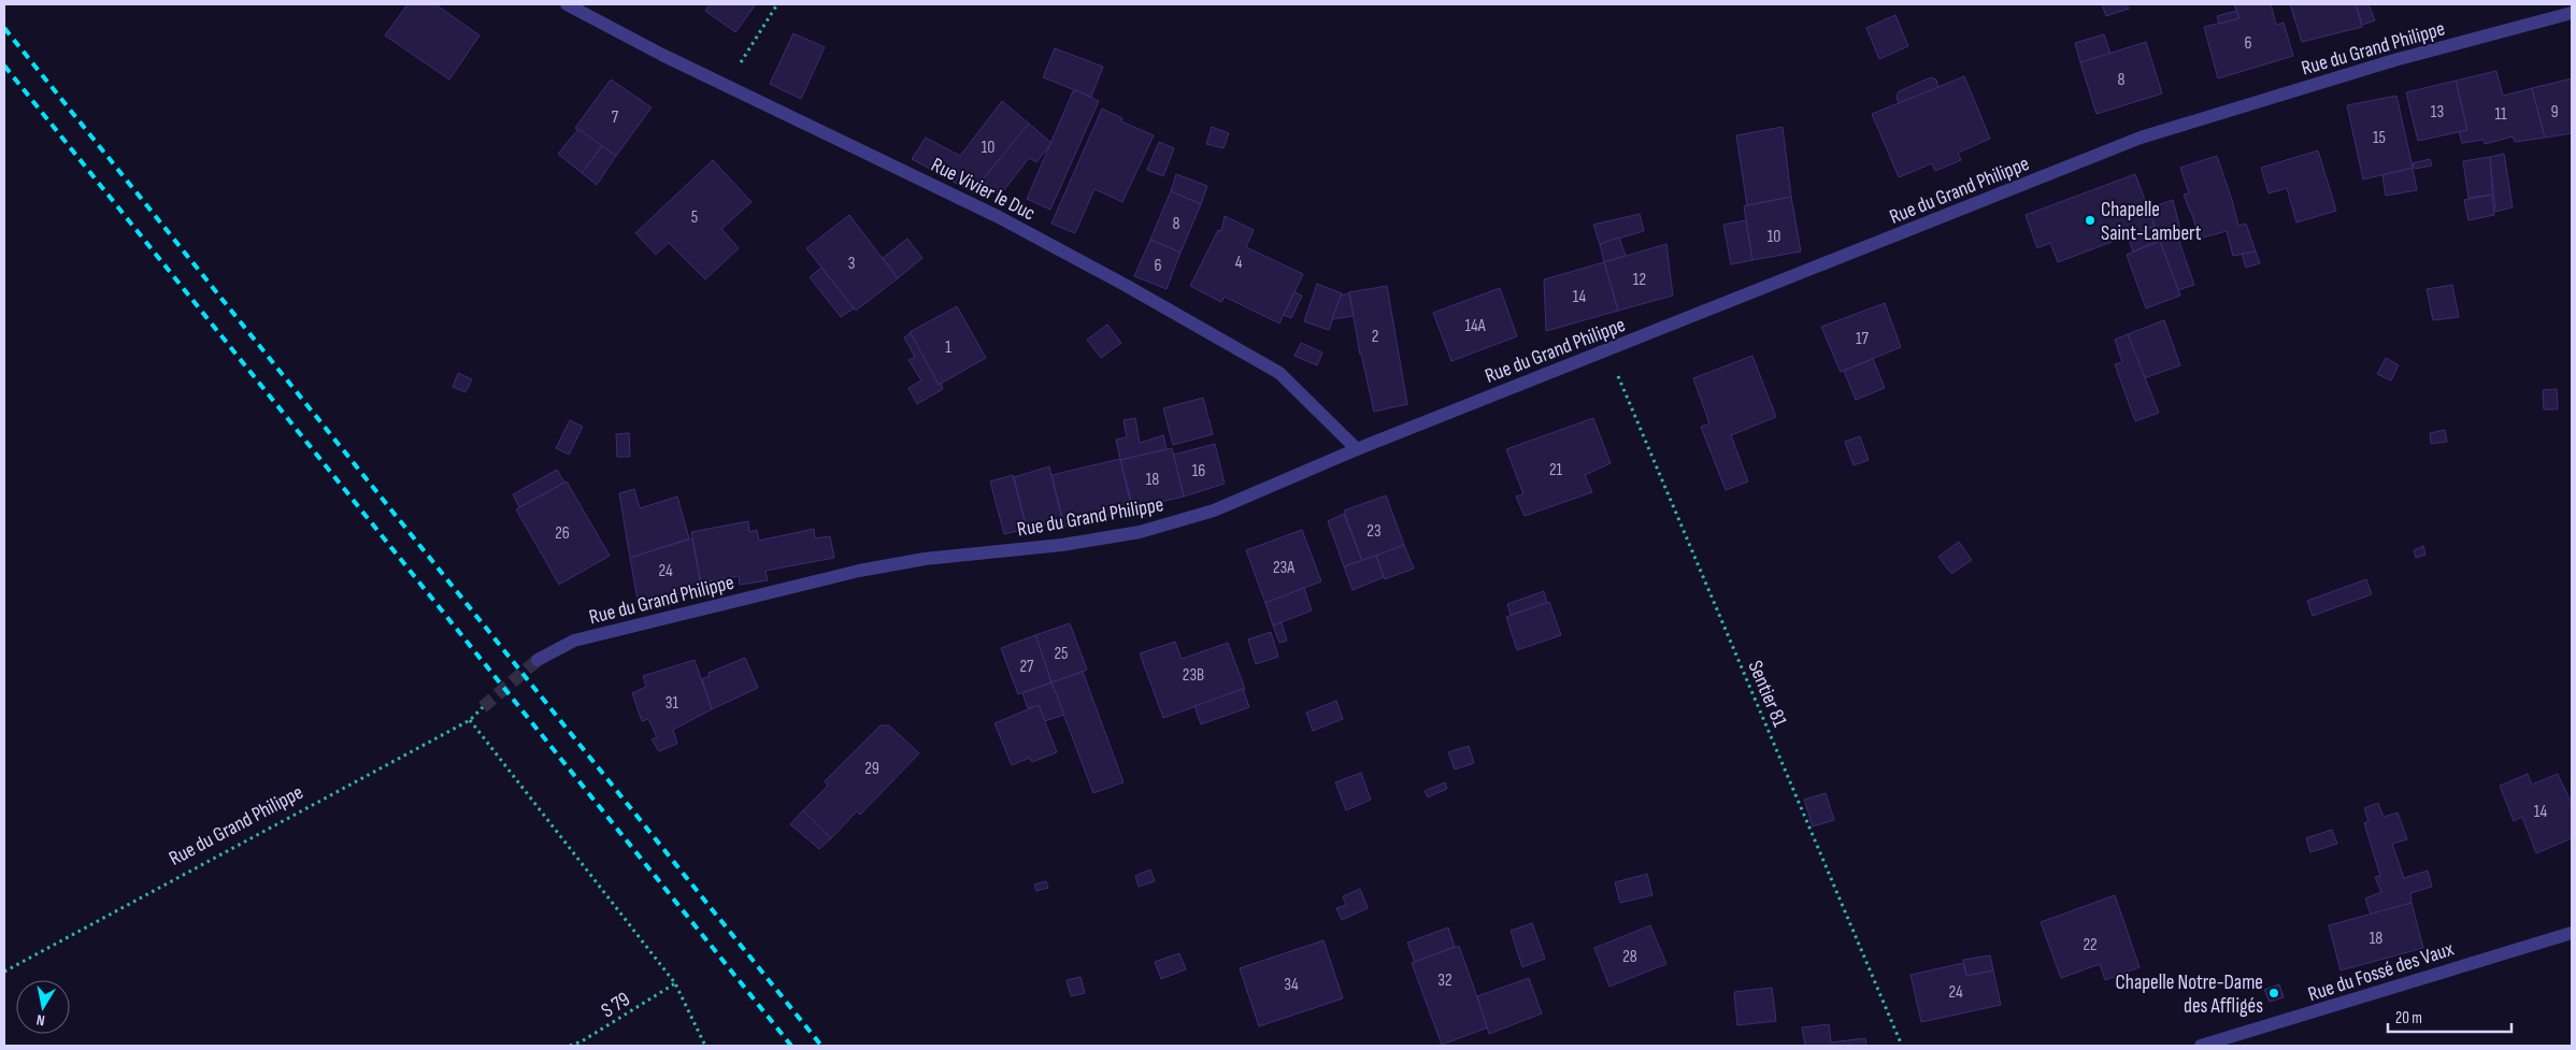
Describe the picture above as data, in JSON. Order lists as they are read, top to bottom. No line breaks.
{"streets":{"street":["Rue du Grand Philippe","Rue Vivier le Duc","Rue du Fossé des Vaux"],"path":["Sentier 81","S 79"]},"crossings":[["Rue du Grand Philippe","Rue Vivier le Duc"],["Rue du Grand Philippe","Sentier 81"]],"places":["Chapelle Saint-Lambert","Chapelle Notre-Dame des Affligés"],"house_numbers":["6","8","13","9","11","7","15","10","5","8","10","4","3","6","12","14","14A","2","17","1","21","16","18","23","26","23A","24","25","27","23B","31","29","14","18","22","28","32","34","24"],"scale_bar":"20 m","north":"bottom"}
